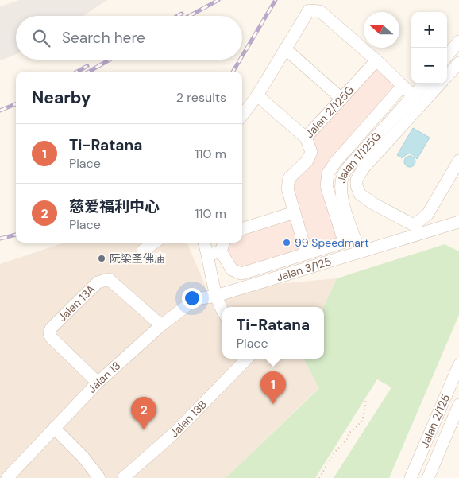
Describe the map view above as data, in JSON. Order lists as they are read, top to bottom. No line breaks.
{"streets":{"street":["Jalan 2/125G","Jalan 1/125G","Jalan 3/125","Jalan 13A","Jalan 13","Jalan 13B","Jalan 2/125"]},"crossings":[["Jalan 1/125G","Jalan 3/125"],["Jalan 3/125","Jalan 13"],["Jalan 13A","Jalan 13"]],"places":["99 Speedmart","阮梁圣佛庙"],"north":"left","page":{"map_buttons":["+","−"],"search":"Search here","heading":["Nearby","2 results"],"list":[{"mark":"1","name":"Ti-Ratana","note":"Place","value":"110 m"},{"mark":"2","name":"慈爱福利中心","note":"Place","value":"110 m"}],"popup":["Ti-Ratana","Place"],"pins":["1","2"]}}
